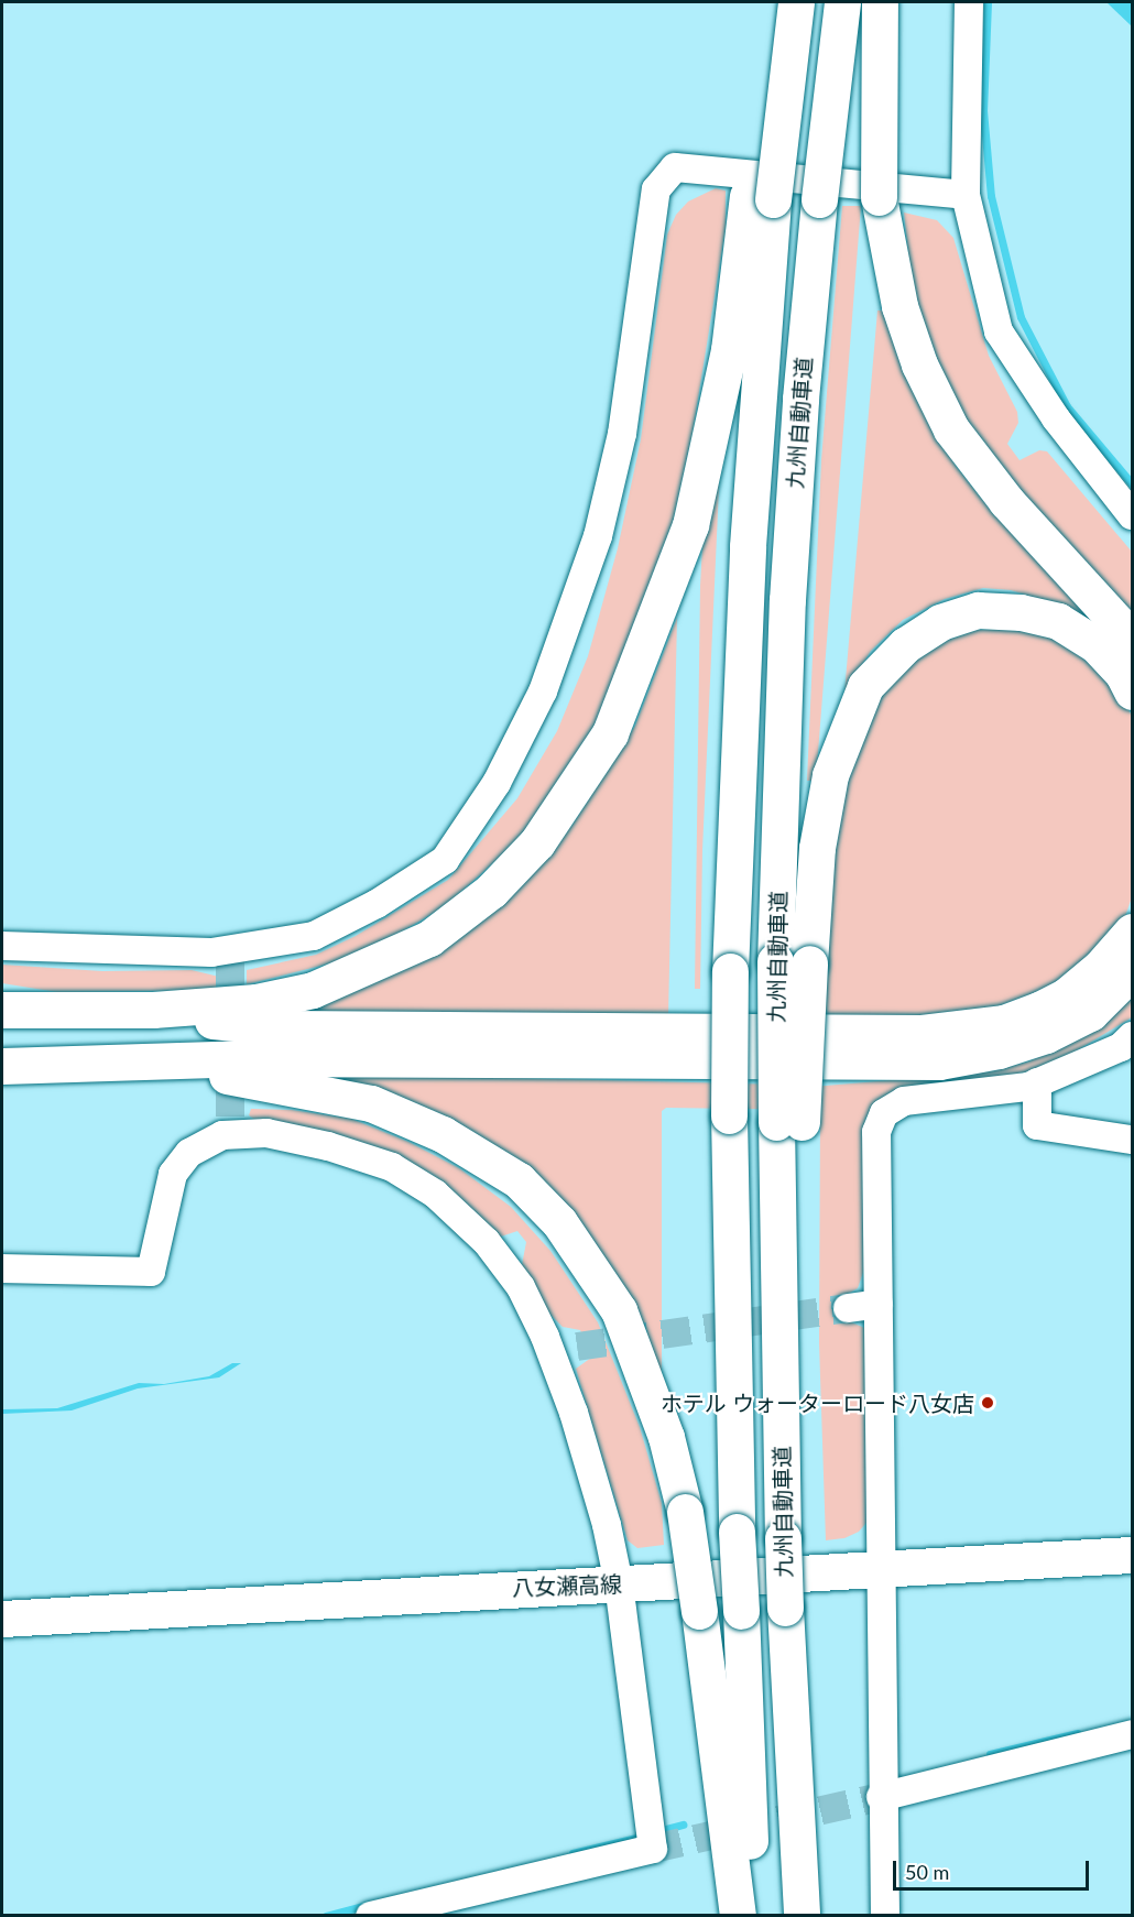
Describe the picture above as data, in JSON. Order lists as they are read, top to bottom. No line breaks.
{"streets":{"main road":["九州自動車道","八女瀬高線"]},"places":["ホテル ウォーターロード八女店"],"scale_bar":"50 m"}
